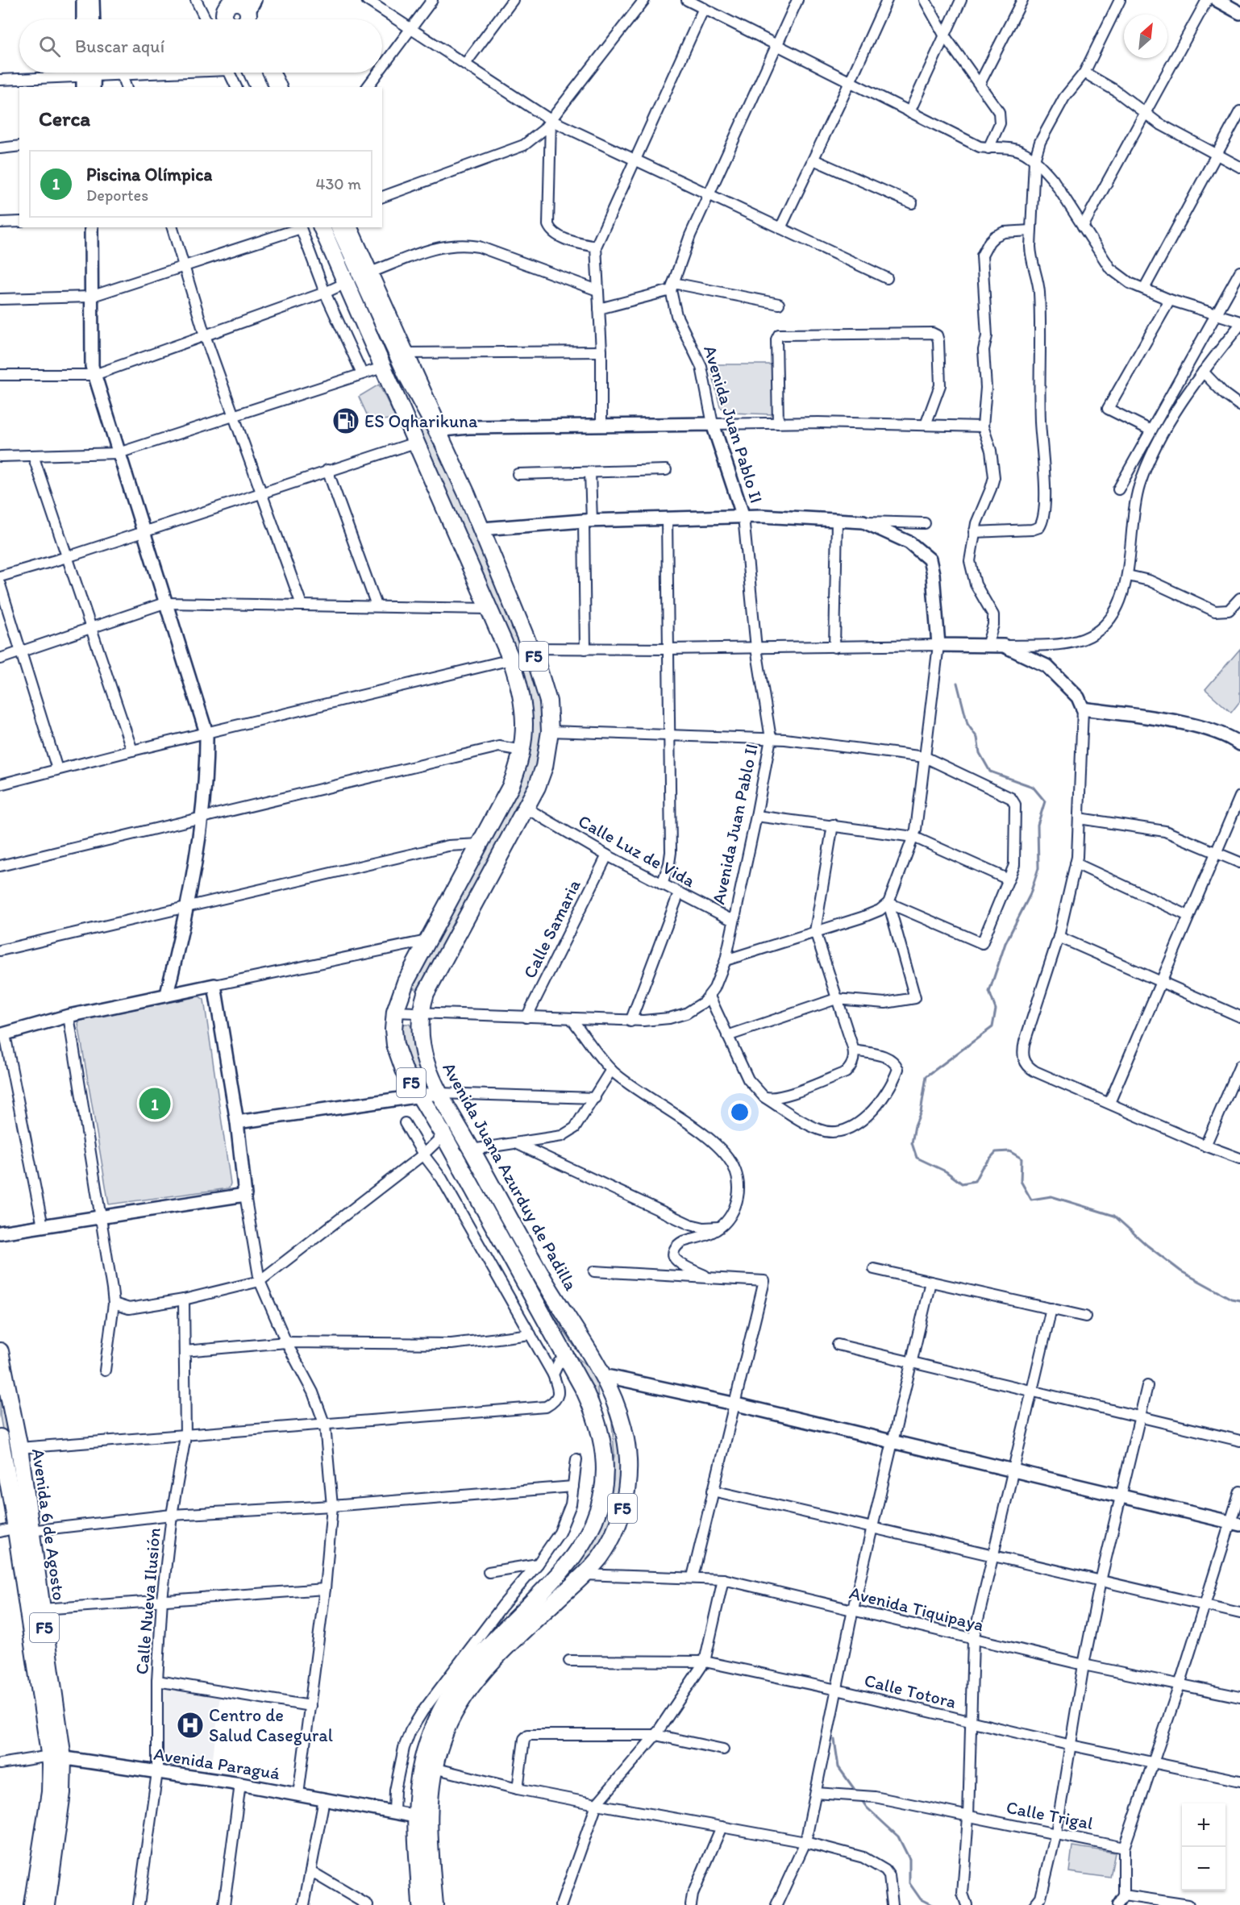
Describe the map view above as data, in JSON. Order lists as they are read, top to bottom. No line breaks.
{"streets":{"highway":["F5","Avenida Juana Azurduy de Padilla","Avenida 6 de Agosto"],"street":["Avenida Juan Pablo II","Calle Luz de Vida","Calle Samaria","Calle Nueva Ilusión","Avenida Tiquipaya","Calle Totora","Avenida Paraguá","Calle Trigal"]},"crossings":[["Avenida Juan Pablo II","Calle Luz de Vida"],["Calle Luz de Vida","Calle Samaria"],["Calle Luz de Vida","Avenida Juana Azurduy de Padilla"],["Avenida Juana Azurduy de Padilla","Avenida Tiquipaya"],["Avenida Juana Azurduy de Padilla","Avenida Paraguá"],["Avenida 6 de Agosto","Avenida Paraguá"],["Calle Nueva Ilusión","Avenida Paraguá"]],"places":{"fuel station":["ES Oqharikuna"],"hospital":["Centro de Salud Casegural"]},"north":"top right","page":{"search":"Buscar aquí","heading":"Cerca","list":[{"mark":"1","name":"Piscina Olímpica","note":"Deportes","value":"430 m"}],"pins":"1","map_buttons":["+","−"]}}
